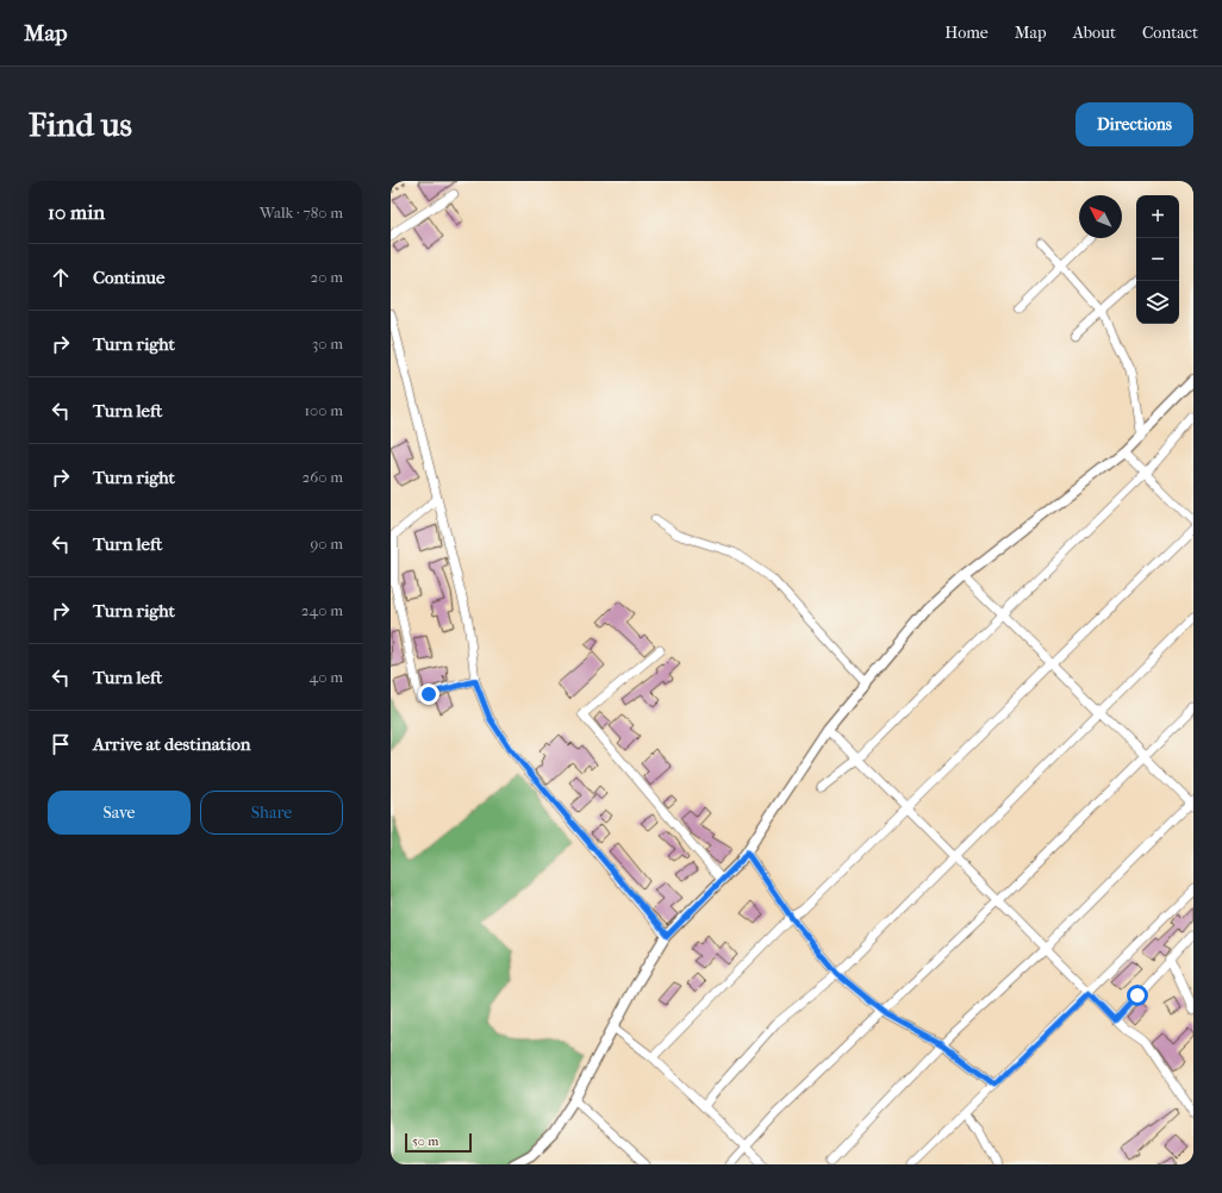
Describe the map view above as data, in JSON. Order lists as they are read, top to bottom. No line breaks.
{"scale_bar":"50 m","north":"top left","page":{"header":"Map","nav":["Home","Map","About","Contact"],"buttons":["Directions",["Save","Share"]],"title":"Find us","heading":["10 min","Walk · 780 m"],"map_buttons":["+","−"],"list":[["Continue","20 m"],["Turn right","30 m"],["Turn left","100 m"],["Turn right","260 m"],["Turn left","90 m"],["Turn right","240 m"],["Turn left","40 m"],"Arrive at destination"],"scale":"50 m"}}
